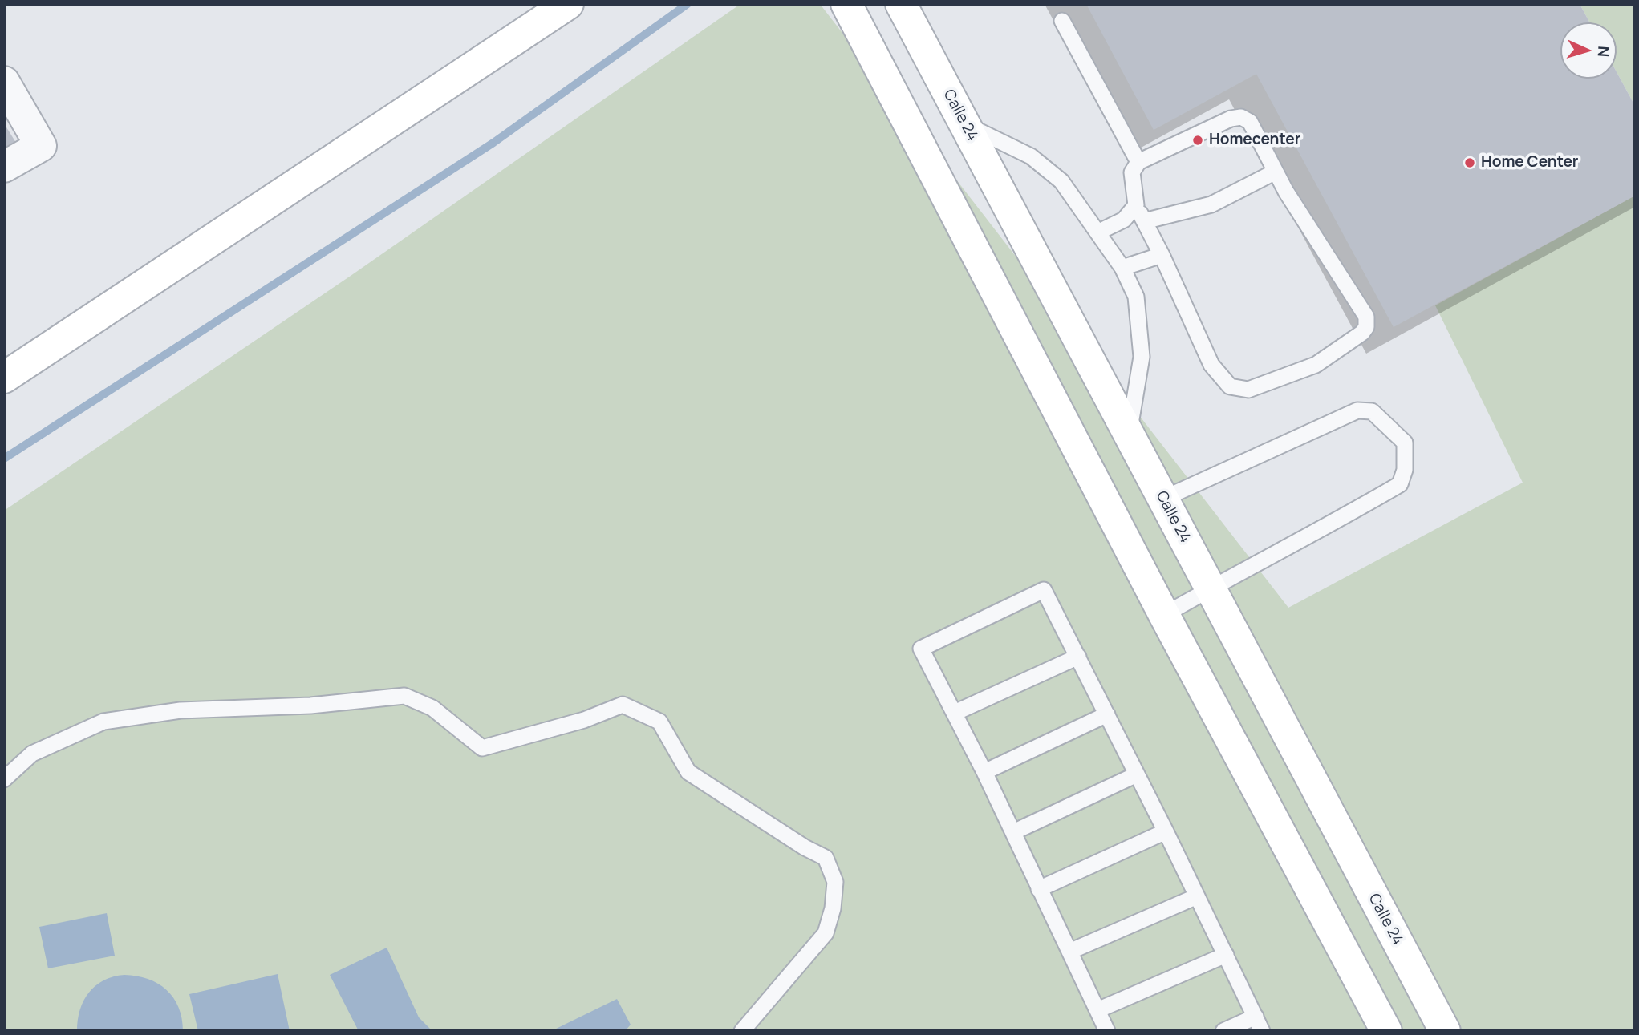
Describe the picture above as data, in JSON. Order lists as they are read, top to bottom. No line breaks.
{"streets":{"street":["Calle 24"]},"places":["Homecenter","Home Center"],"north":"right"}
